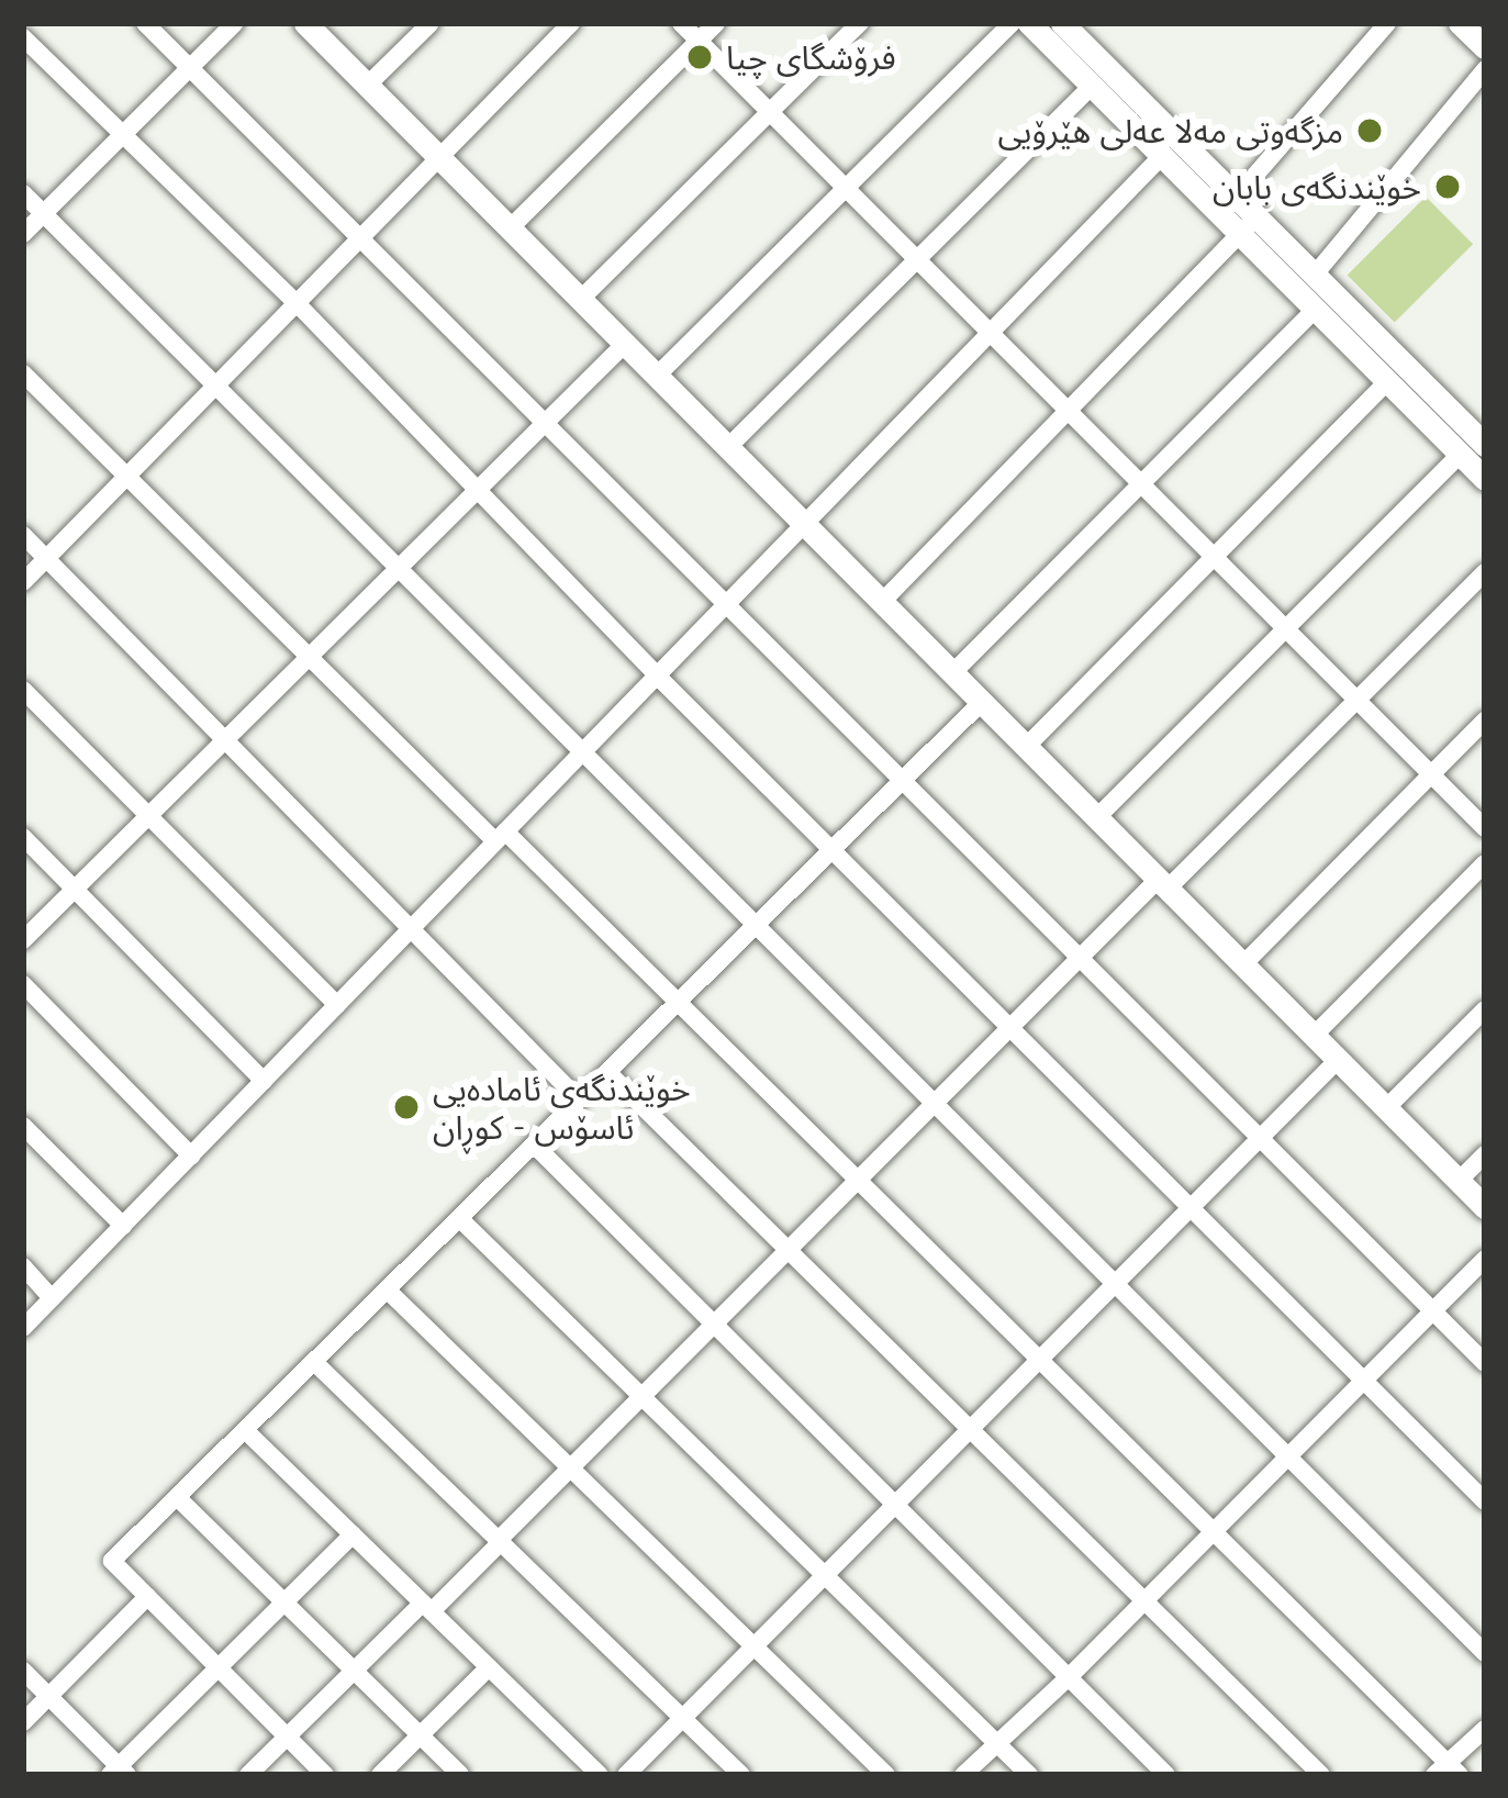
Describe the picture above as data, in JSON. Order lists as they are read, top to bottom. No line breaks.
{"places":["فرۆشگای چیا","مزگەوتی مەلا عەلی هێرۆیی","خوێندنگەی بابان","خوێندنگەی ئامادەیی ئاسۆس - کوڕان"]}
